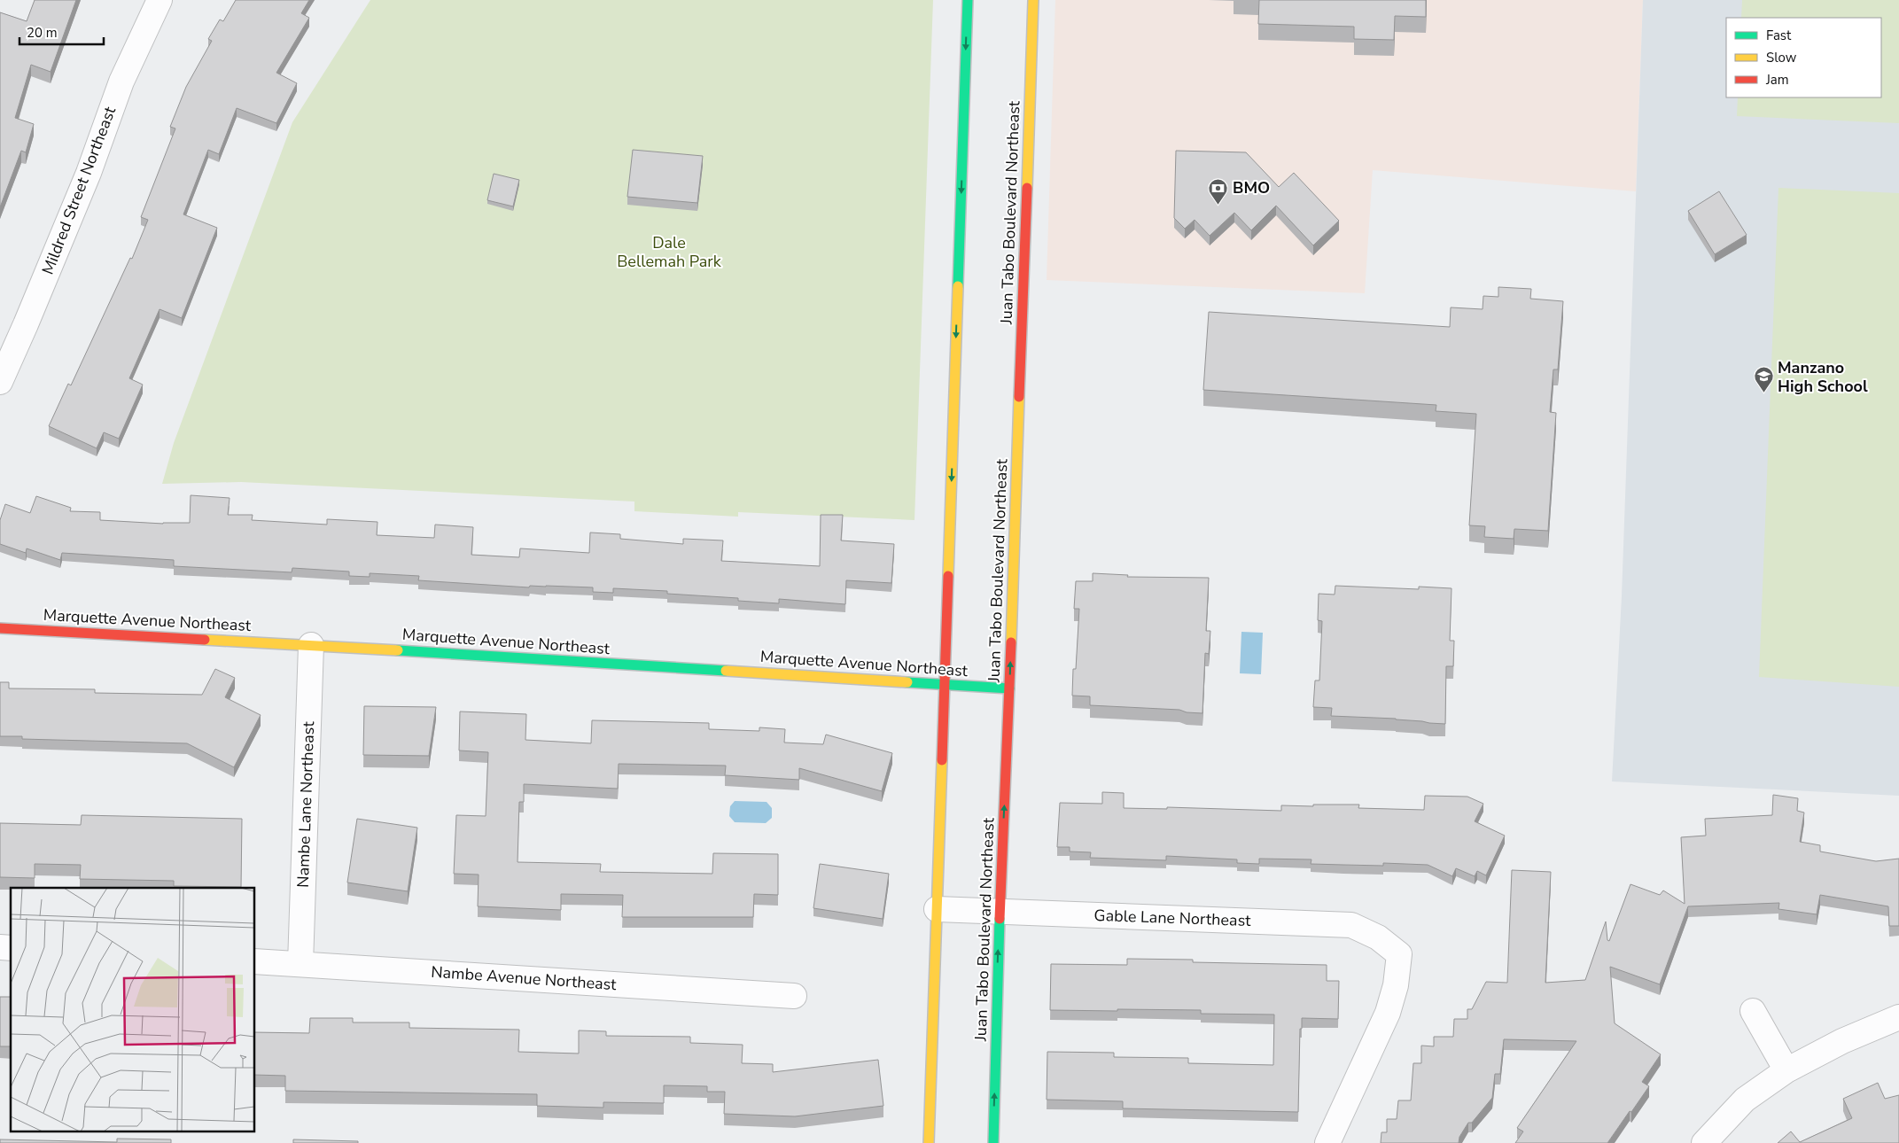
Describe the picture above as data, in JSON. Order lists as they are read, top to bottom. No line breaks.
{"streets":{"main road":["Juan Tabo Boulevard Northeast","Marquette Avenue Northeast"],"street":["Mildred Street Northeast","Nambe Lane Northeast","Gable Lane Northeast","Nambe Avenue Northeast"]},"crossings":[["Juan Tabo Boulevard Northeast","Marquette Avenue Northeast"],["Juan Tabo Boulevard Northeast","Gable Lane Northeast"],["Marquette Avenue Northeast","Nambe Lane Northeast"],["Nambe Lane Northeast","Nambe Avenue Northeast"]],"parks":["Dale Bellemah Park"],"places":{"bank":["BMO"],"school or university":["Manzano High School"]},"legend":["Fast","Slow","Jam"],"scale_bar":"20 m"}
